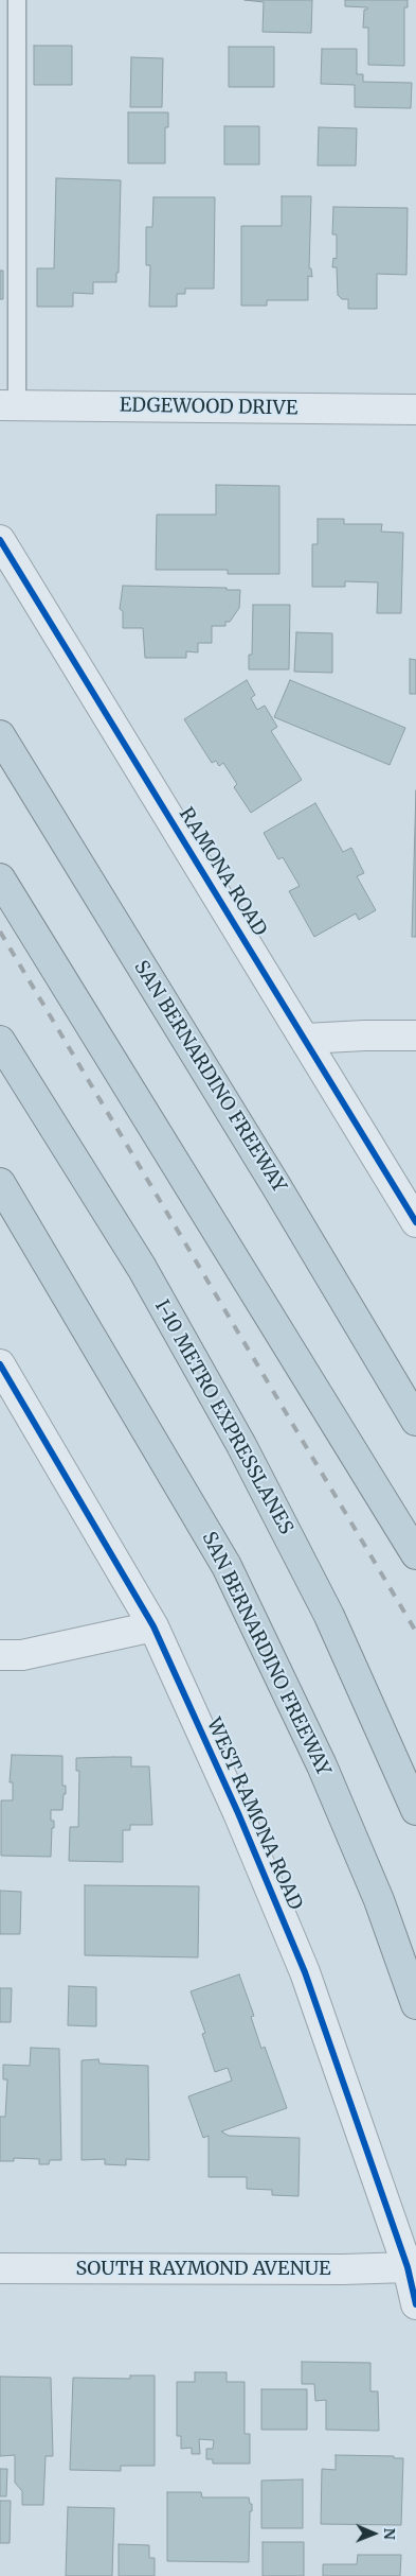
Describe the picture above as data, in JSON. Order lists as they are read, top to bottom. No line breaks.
{"streets":{"highway":["SAN BERNARDINO FREEWAY","I-10 METRO EXPRESSLANES"],"street":["EDGEWOOD DRIVE","RAMONA ROAD","WEST RAMONA ROAD","SOUTH RAYMOND AVENUE"]},"crossings":[["WEST RAMONA ROAD","SOUTH RAYMOND AVENUE"]],"north":"right"}
